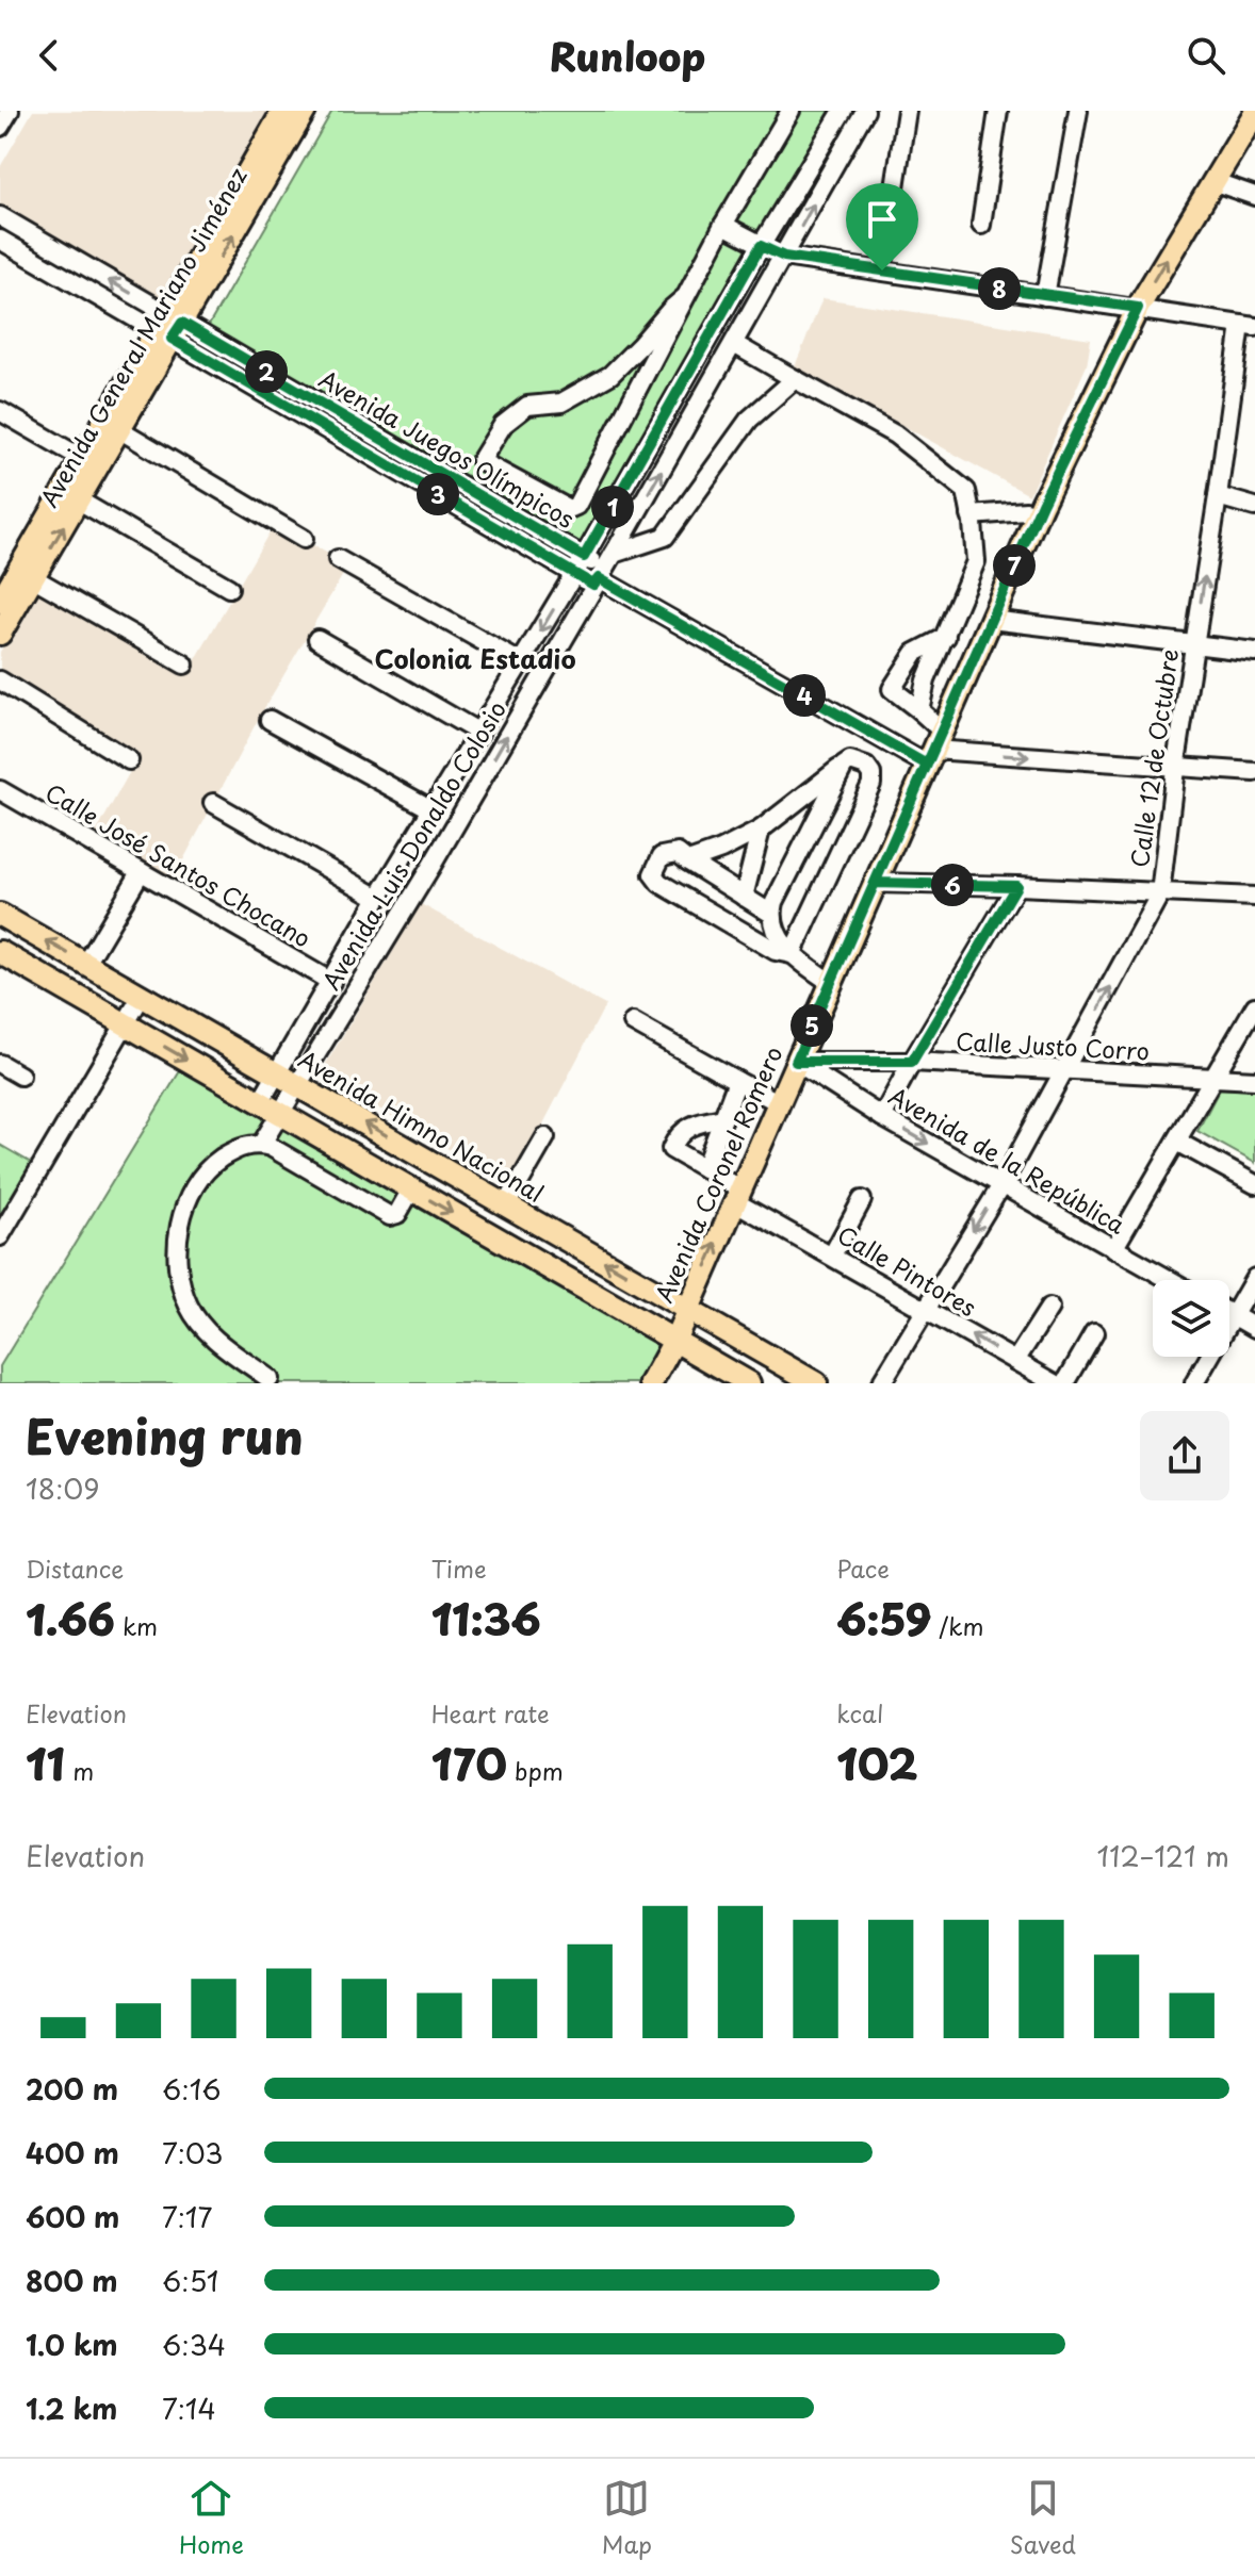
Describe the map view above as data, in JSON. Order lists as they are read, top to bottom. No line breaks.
{"streets":{"main road":["Avenida General Mariano Jiménez","Avenida Himno Nacional","Avenida Coronel Romero"],"street":["Avenida Juegos Olímpicos","Calle 12 de Octubre","Avenida Luis Donaldo Colosio","Calle José Santos Chocano","Calle Justo Corro","Avenida de la República","Calle Pintores"]},"crossings":[["Avenida General Mariano Jiménez","Avenida Juegos Olímpicos"],["Avenida Juegos Olímpicos","Avenida Luis Donaldo Colosio"],["Calle 12 de Octubre","Calle Justo Corro"],["Calle 12 de Octubre","Avenida de la República"],["Calle 12 de Octubre","Calle Pintores"],["Avenida Luis Donaldo Colosio","Calle José Santos Chocano"],["Avenida Luis Donaldo Colosio","Avenida Himno Nacional"],["Calle Justo Corro","Avenida de la República"],["Calle Justo Corro","Avenida Coronel Romero"],["Avenida Himno Nacional","Avenida Coronel Romero"],["Avenida de la República","Avenida Coronel Romero"],["Avenida Coronel Romero","Calle Pintores"]],"districts":["Colonia Estadio"],"page":{"header":"Runloop","pins":["8","2","3","1","7","4","6","5"],"heading":["Evening run","18:09"],"stats":[["Distance","1.66 km"],["Time","11:36"],["Pace","6:59 /km"],["Elevation","11 m"],["Heart rate","170 bpm"],["kcal","102"]],"chart":["Elevation","112–121 m"],"list":[{"name":"200 m","note":"6:16"},{"name":"400 m","note":"7:03"},{"name":"600 m","note":"7:17"},{"name":"800 m","note":"6:51"},{"name":"1.0 km","note":"6:34"},{"name":"1.2 km","note":"7:14"}],"tabs":["Home","Map","Saved"]}}
